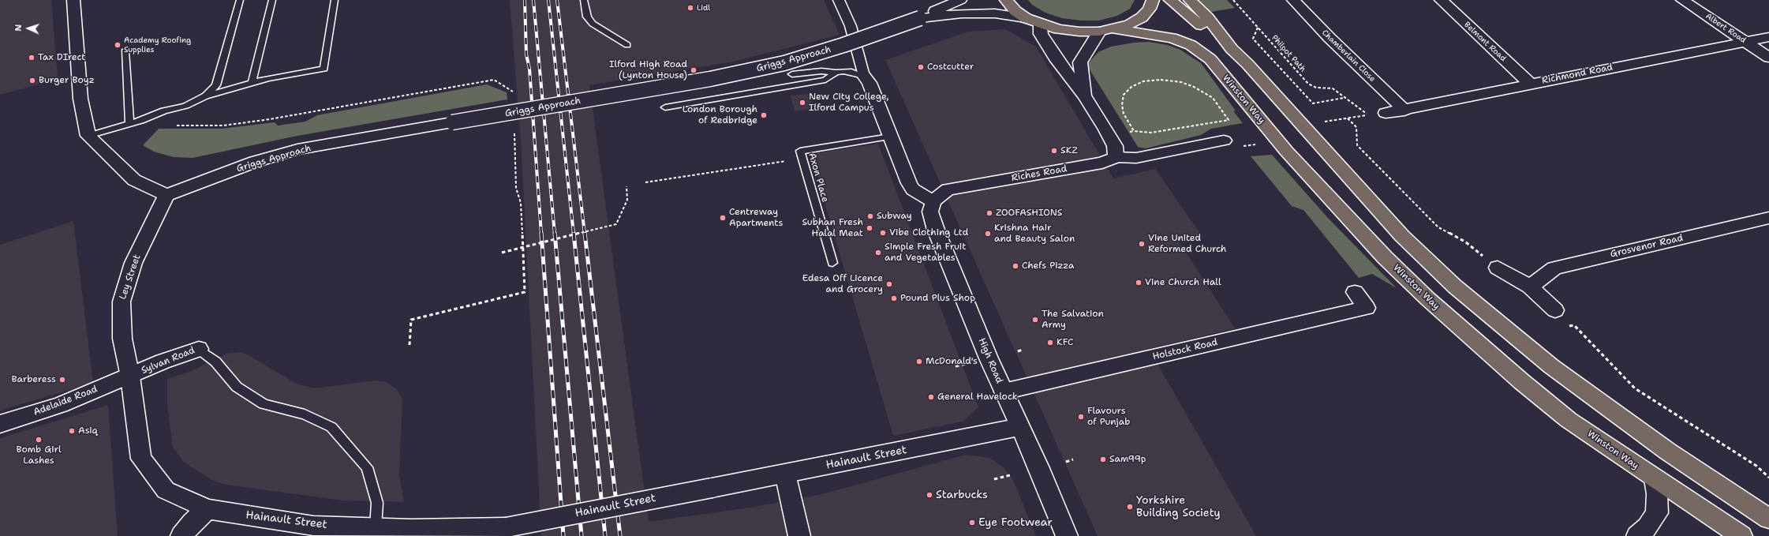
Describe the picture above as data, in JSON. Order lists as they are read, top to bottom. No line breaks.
{"streets":{"main road":["Winston Way"],"street":["Albert Road","Belmont Road","Chamberlain Close","Griggs Approach","Richmond Road","Riches Road","Grosvenor Road","Ley Street","Holstock Road","Sylvan Road","High Road","Adelaide Road","Hainault Street"],"lane":["Axon Place"],"path":["Philpot Path"]},"crossings":[["Albert Road","Richmond Road"],["Belmont Road","Richmond Road"],["Chamberlain Close","Richmond Road"],["Griggs Approach","Ley Street"],["Riches Road","High Road"],["Ley Street","Sylvan Road"],["Ley Street","Adelaide Road"],["Ley Street","Hainault Street"],["Holstock Road","High Road"],["Sylvan Road","Adelaide Road"],["Sylvan Road","Hainault Street"],["High Road","Hainault Street"]],"places":["Lidl","Academy Roofing Supplies","Tax DIrect","Costcutter","Ilford High Road (Lynton House)","Burger Boyz","New City College, Ilford Campus","London Borough of Redbridge","SKZ","ZOOFASHIONS","Subway","Centreway Apartments","Subhan Fresh Halal Meat","Vibe Clothing Ltd","Krishna Hair and Beauty Salon","Vine United Reformed Church","Simple Fresh Fruit and Vegetables","Chefs Pizza","Vine Church Hall","Edesa Off Licence and Grocery","Pound Plus Shop","The Salvation Army","KFC","McDonald's","Barberess","General Havelock","Flavours of Punjab","Asiq","Bomb Girl Lashes","Sam99p","Starbucks","Yorkshire Building Society","Eye Footwear"],"north":"left"}
